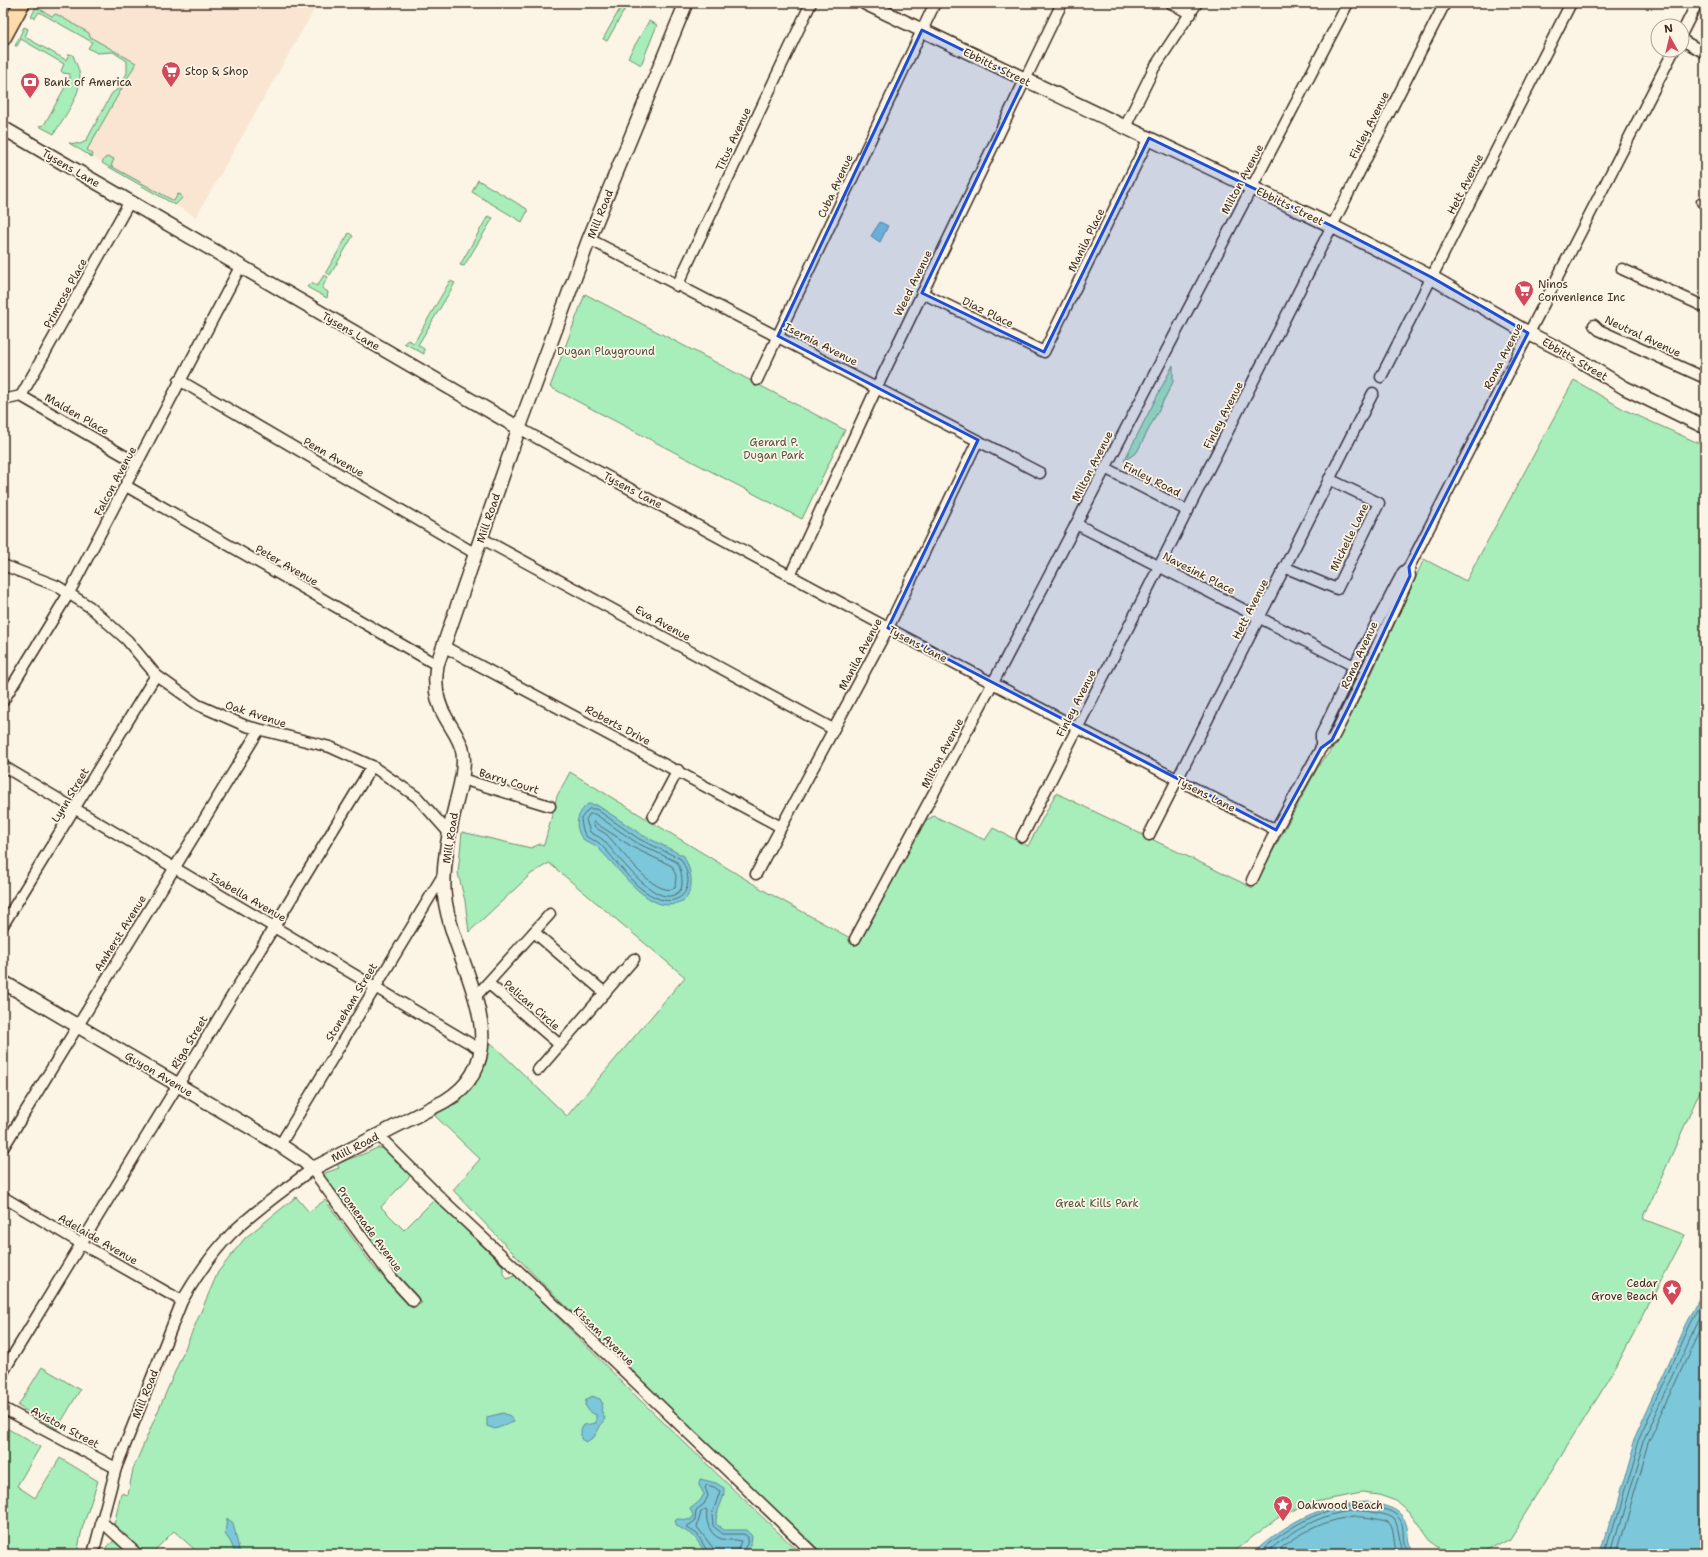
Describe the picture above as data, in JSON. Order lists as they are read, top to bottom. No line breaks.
{"streets":{"street":["Ebbitts Street","Finley Avenue","Titus Avenue","Tysens Lane","Milton Avenue","Hett Avenue","Cuba Avenue","Mill Road","Manila Place","Weed Avenue","Primrose Place","Diaz Place","Neutral Avenue","Isernia Avenue","Roma Avenue","Malden Place","Penn Avenue","Finley Road","Falcon Avenue","Michelle Lane","Peter Avenue","Navesink Place","Eva Avenue","Manila Avenue","Oak Avenue","Roberts Drive","Barry Court","Lynn Street","Isabella Avenue","Amherst Avenue","Stoneham Street","Pelican Circle","Riga Street","Guyon Avenue","Promenade Avenue","Adelaide Avenue","Kissam Avenue","Aviston Street"]},"crossings":[["Ebbitts Street","Finley Avenue"],["Ebbitts Street","Milton Avenue"],["Ebbitts Street","Hett Avenue"],["Ebbitts Street","Cuba Avenue"],["Ebbitts Street","Manila Place"],["Ebbitts Street","Weed Avenue"],["Ebbitts Street","Roma Avenue"],["Finley Avenue","Tysens Lane"],["Finley Avenue","Finley Road"],["Finley Avenue","Navesink Place"],["Titus Avenue","Isernia Avenue"],["Tysens Lane","Milton Avenue"],["Tysens Lane","Hett Avenue"],["Tysens Lane","Mill Road"],["Tysens Lane","Weed Avenue"],["Tysens Lane","Primrose Place"],["Tysens Lane","Roma Avenue"],["Tysens Lane","Falcon Avenue"],["Tysens Lane","Manila Avenue"],["Milton Avenue","Finley Road"],["Milton Avenue","Navesink Place"],["Hett Avenue","Michelle Lane"],["Hett Avenue","Navesink Place"],["Cuba Avenue","Isernia Avenue"],["Mill Road","Isernia Avenue"],["Mill Road","Penn Avenue"],["Mill Road","Peter Avenue"],["Mill Road","Eva Avenue"],["Mill Road","Oak Avenue"],["Mill Road","Roberts Drive"],["Mill Road","Barry Court"],["Mill Road","Isabella Avenue"],["Mill Road","Stoneham Street"],["Mill Road","Pelican Circle"],["Mill Road","Guyon Avenue"],["Mill Road","Promenade Avenue"],["Mill Road","Adelaide Avenue"],["Mill Road","Kissam Avenue"],["Mill Road","Aviston Street"],["Manila Place","Diaz Place"],["Weed Avenue","Diaz Place"],["Weed Avenue","Isernia Avenue"],["Primrose Place","Malden Place"],["Isernia Avenue","Manila Avenue"],["Roma Avenue","Navesink Place"],["Malden Place","Falcon Avenue"],["Penn Avenue","Falcon Avenue"],["Falcon Avenue","Peter Avenue"],["Falcon Avenue","Oak Avenue"],["Eva Avenue","Manila Avenue"],["Manila Avenue","Roberts Drive"],["Oak Avenue","Lynn Street"],["Oak Avenue","Amherst Avenue"],["Oak Avenue","Riga Street"],["Lynn Street","Isabella Avenue"],["Isabella Avenue","Amherst Avenue"],["Isabella Avenue","Stoneham Street"],["Isabella Avenue","Riga Street"],["Amherst Avenue","Guyon Avenue"],["Stoneham Street","Guyon Avenue"],["Riga Street","Guyon Avenue"],["Riga Street","Adelaide Avenue"],["Guyon Avenue","Promenade Avenue"]],"parks":["Dugan Playground","Gerard P. Dugan Park","Great Kills Park"],"places":{"supermarket":["Stop & Shop","Ninos Convenience Inc"],"bank":["Bank of America"],"place":["Cedar Grove Beach","Oakwood Beach"]},"north":"top"}
